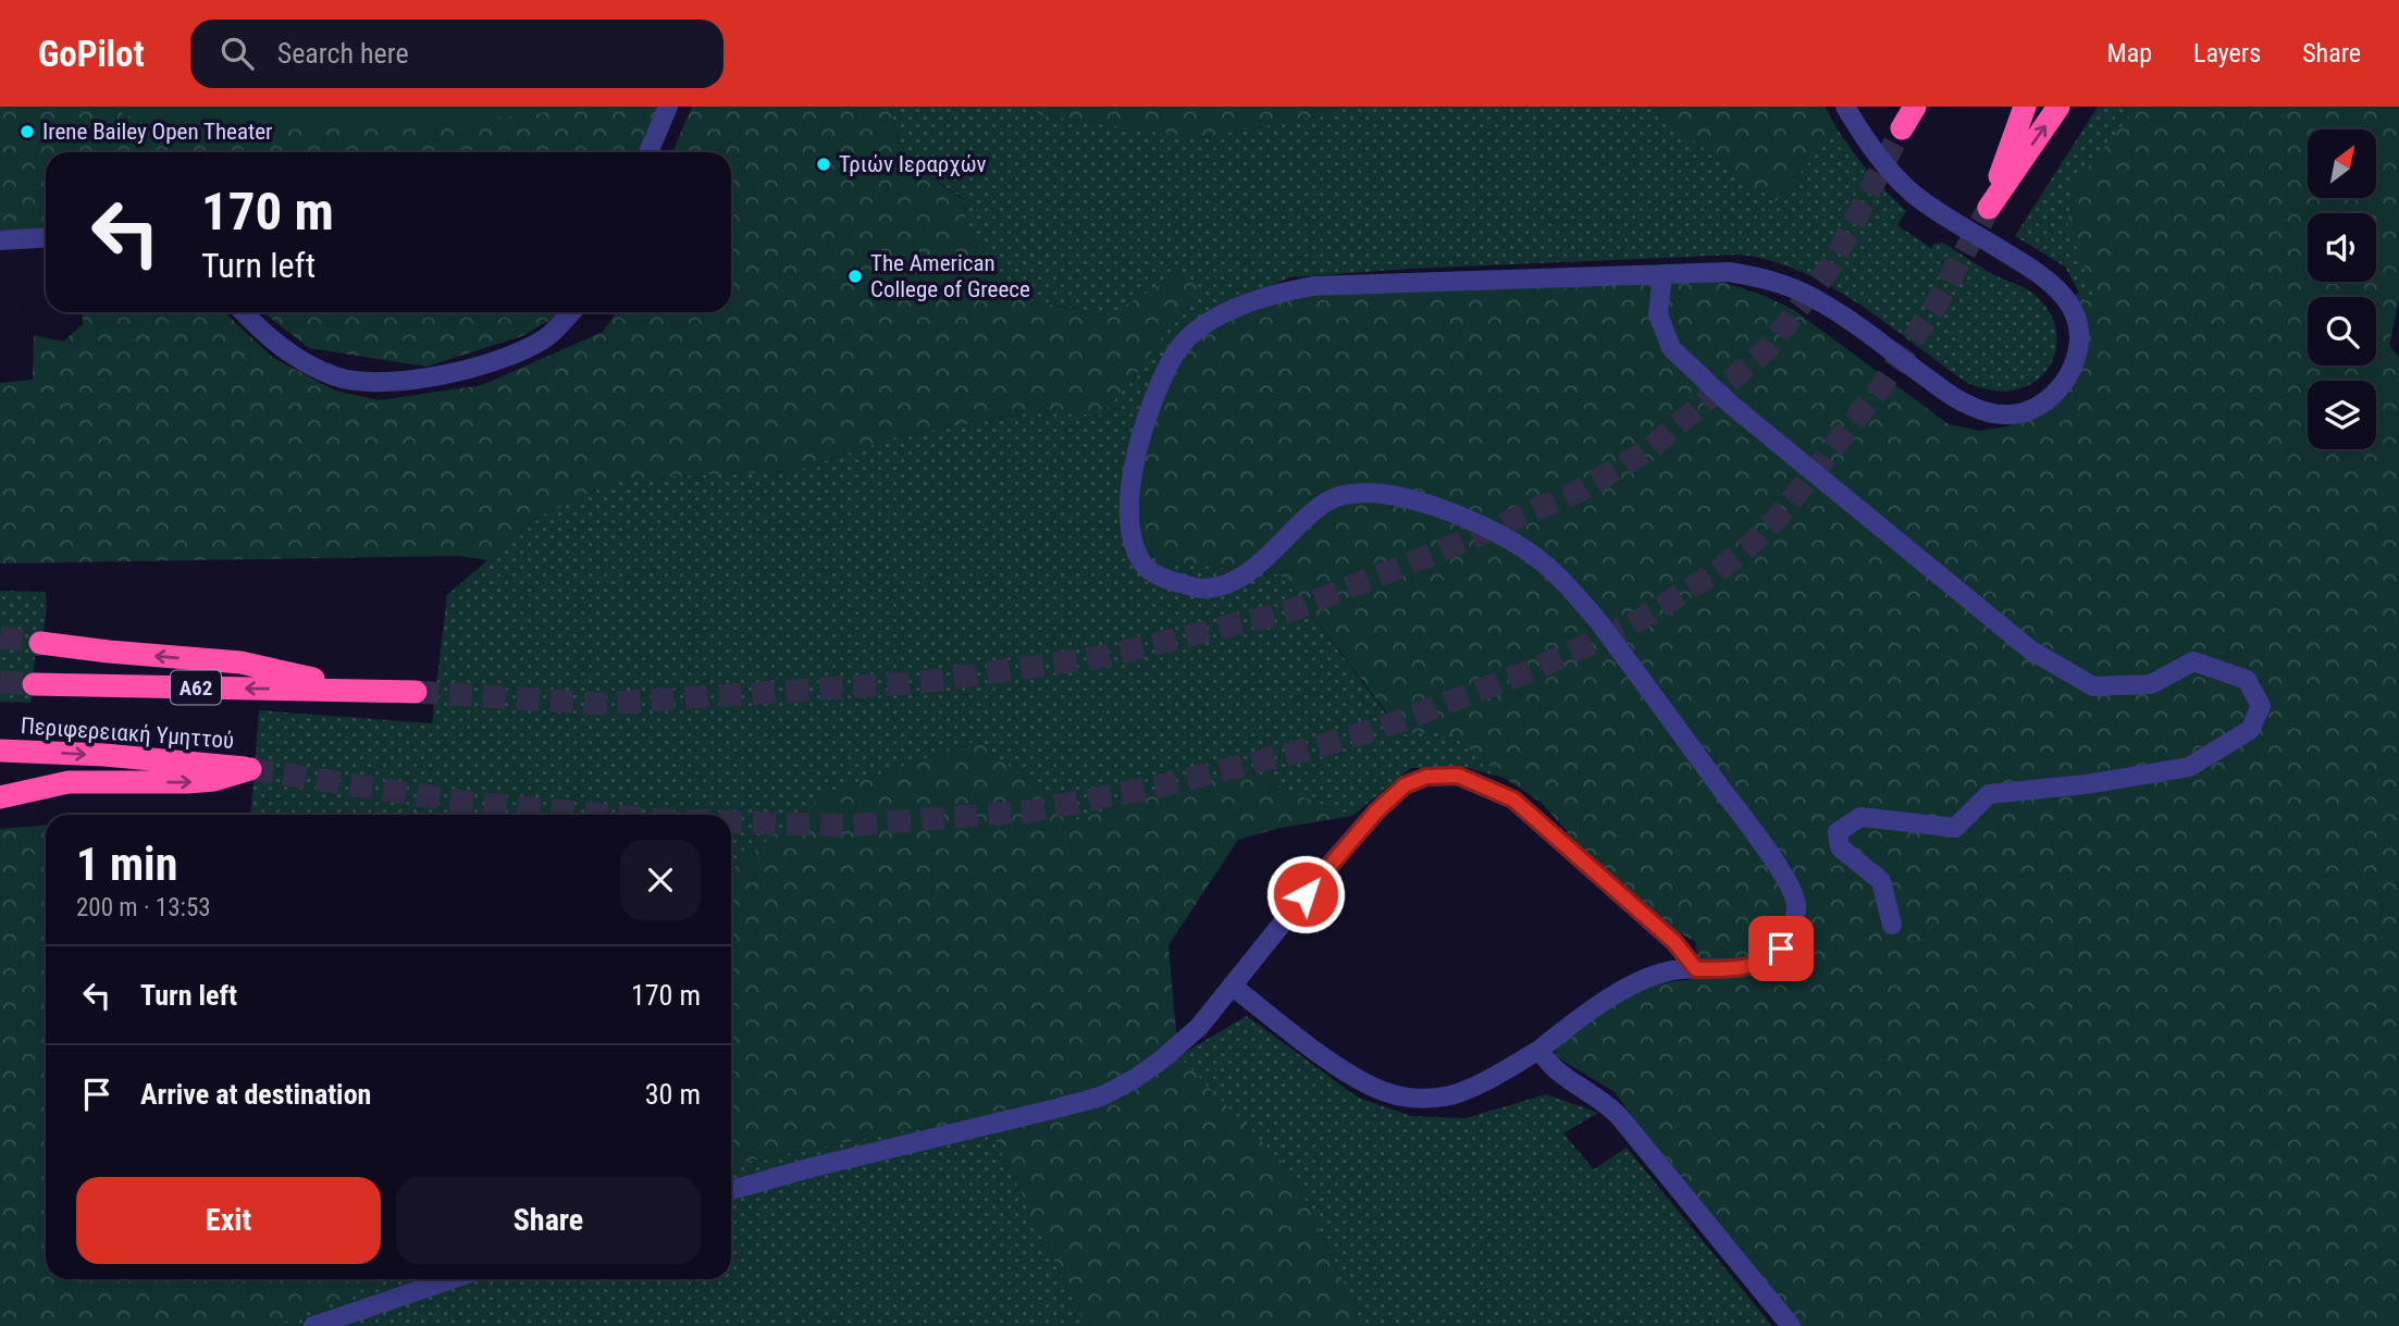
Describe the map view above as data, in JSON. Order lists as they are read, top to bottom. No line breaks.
{"streets":{"highway":["Α62","Περιφερειακή Υμηττού"]},"places":["Irene Bailey Open Theater","Τριών Ιεραρχών","The American College of Greece"],"north":"top right","page":{"header":"GoPilot","search":"Search here","nav":["Map","Layers","Share"],"turn":["170 m","Turn left"],"heading":["1 min","200 m · 13:53"],"list":[{"name":"Turn left","value":"170 m"},{"name":"Arrive at destination","value":"30 m"}],"buttons":["Exit","Share"]}}
